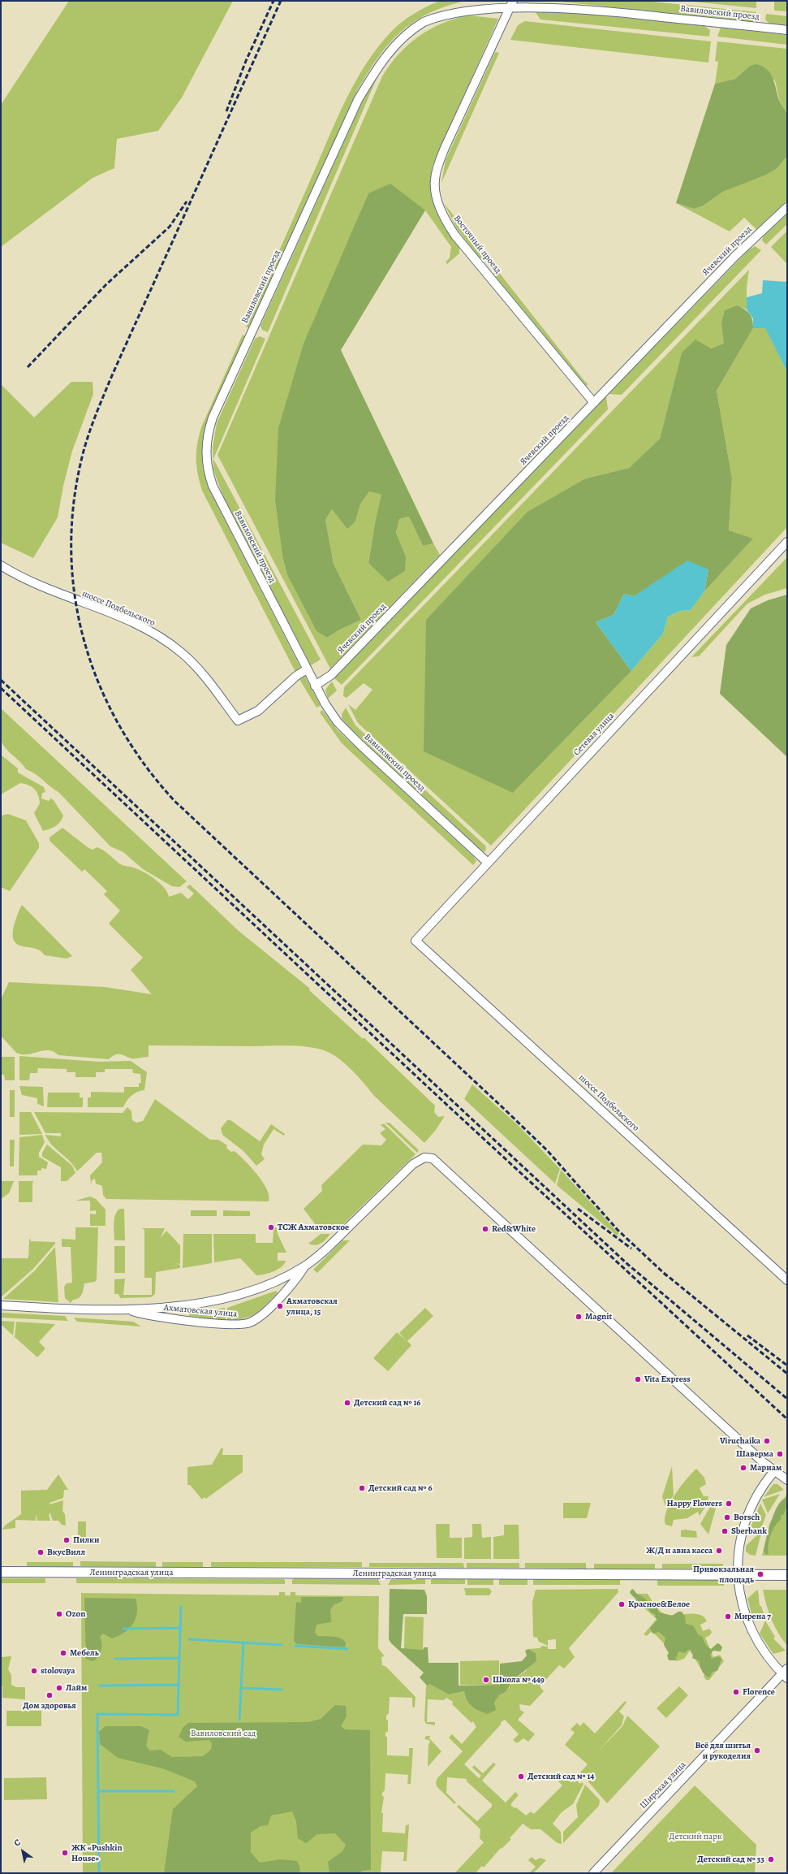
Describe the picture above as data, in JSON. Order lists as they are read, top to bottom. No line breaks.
{"streets":{"street":["Вавиловский проезд","Восточный проезд","Ячевский проезд","шоссе Подбельского","Сетевая улица","Ахматовская улица","Ленинградская улица","Широкая улица"]},"crossings":[["Вавиловский проезд","Восточный проезд"],["Вавиловский проезд","Ячевский проезд"],["Вавиловский проезд","шоссе Подбельского"],["Вавиловский проезд","Сетевая улица"],["Восточный проезд","Ячевский проезд"],["шоссе Подбельского","Сетевая улица"]],"parks":["Вавиловский сад","Детский парк"],"places":["ТСЖ Ахматовское","Red&White","Ахматовская улица, 15","Magnit","Vita Express","Детский сад № 16","Viruchaika","Шаверма","Мариам","Детский сад № 6","Happy Flowers","Borsch","Sberbank","Пилки","Ж/Д и авиа касса","ВкусВилл","Привокзальная площадь","Красное&Белое","Ozon","Мирена 7","Мебель","stolovaya","Школа № 449","Лайм","Florence","Дом здоровья","Всё для шитья и рукоделия","Детский сад № 14","ЖК «Pushkin House»","Детский сад № 33"],"north":"top left"}
